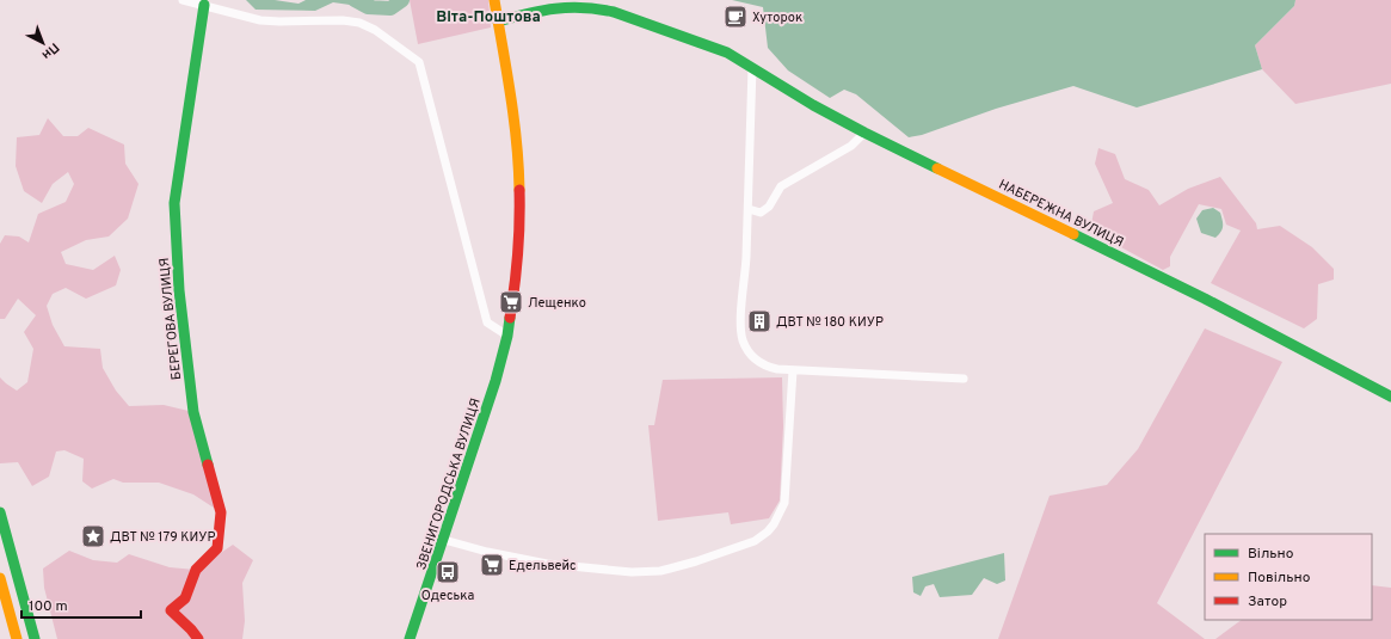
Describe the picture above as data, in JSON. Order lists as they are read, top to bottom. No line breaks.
{"streets":{"main road":["НАБЕРЕЖНА ВУЛИЦЯ","БЕРЕГОВА ВУЛИЦЯ","ЗВЕНИГОРОДСЬКА ВУЛИЦЯ"]},"crossings":[["НАБЕРЕЖНА ВУЛИЦЯ","ЗВЕНИГОРОДСЬКА ВУЛИЦЯ"]],"districts":["Віта-Поштова"],"places":{"cafe":["Хуторок"],"supermarket":["Лещенко","Едельвейс"],"building":["ДВТ № 180 КИУР"],"place":["ДВТ № 179 КИУР"],"bus stop":["Одеська"]},"legend":["Вільно","Повільно","Затор"],"scale_bar":"100 m","north":"bottom right"}
